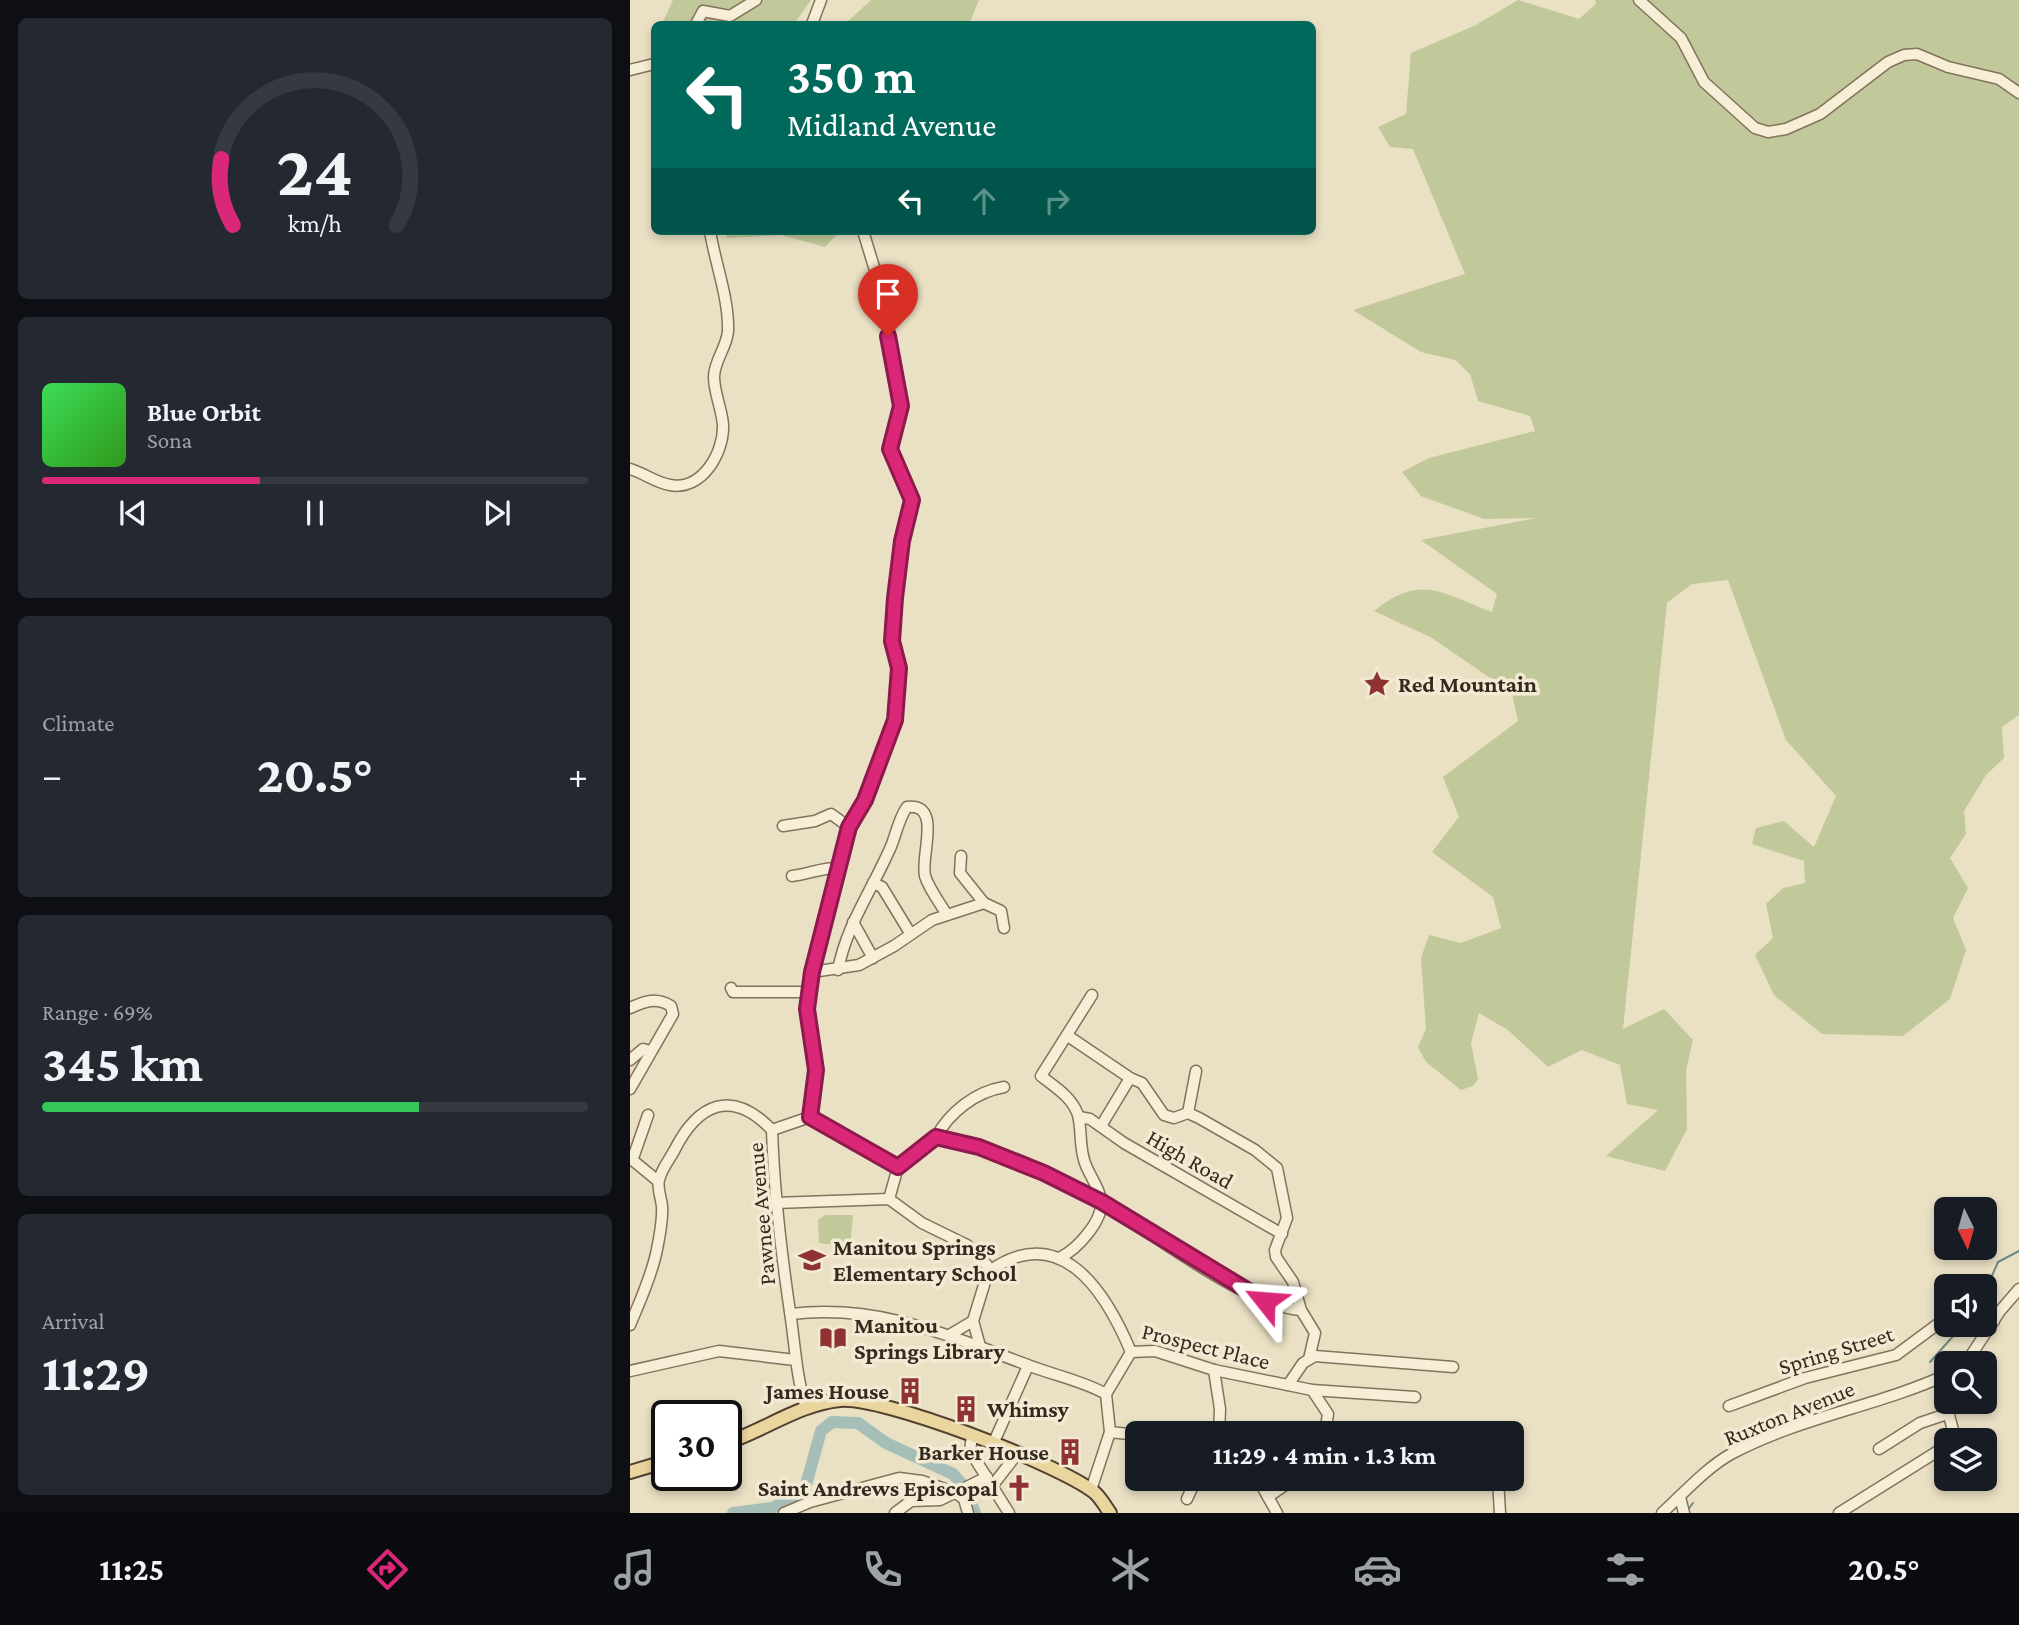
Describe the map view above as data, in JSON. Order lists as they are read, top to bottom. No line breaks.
{"streets":{"street":["High Road","Pawnee Avenue","Prospect Place","Spring Street","Ruxton Avenue"]},"places":{"place":["Red Mountain"],"school or university":["Manitou Springs Elementary School"],"library":["Manitou Springs Library"],"building":["James House","Whimsy","Barker House"],"church":["Saint Andrews Episcopal"]},"north":"bottom","page":{"turn":["350 m","Midland Avenue"],"song":["Blue Orbit","Sona"],"tile":["Climate",["Range · 69%","345 km"],["Arrival","11:29"]],"heat":["−","20.5°","+"],"limit":"30","trip":"11:29 · 4 min · 1.3 km","tabs":["11:25","20.5°"],"gauge":["24","km/h"]}}
